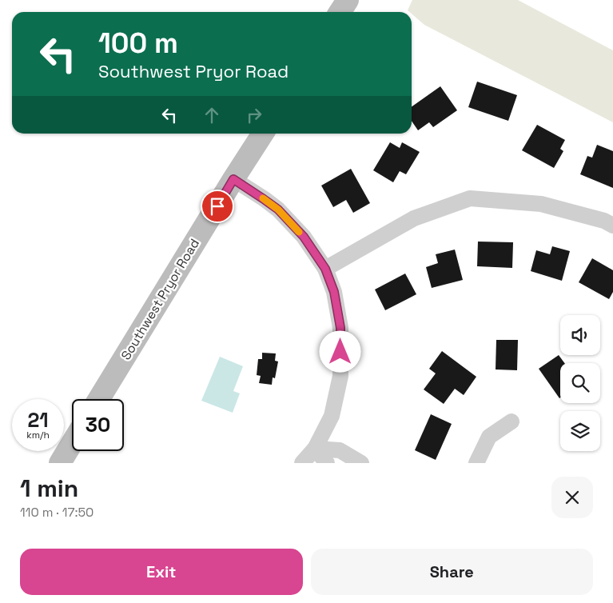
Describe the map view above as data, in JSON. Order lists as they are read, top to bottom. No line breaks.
{"streets":{"street":["Southwest Pryor Road"]},"page":{"turn":["100 m","Southwest Pryor Road"],"speed":"21 km/h","limit":"30","heading":["1 min","110 m · 17:50"],"buttons":["Exit","Share"]}}
